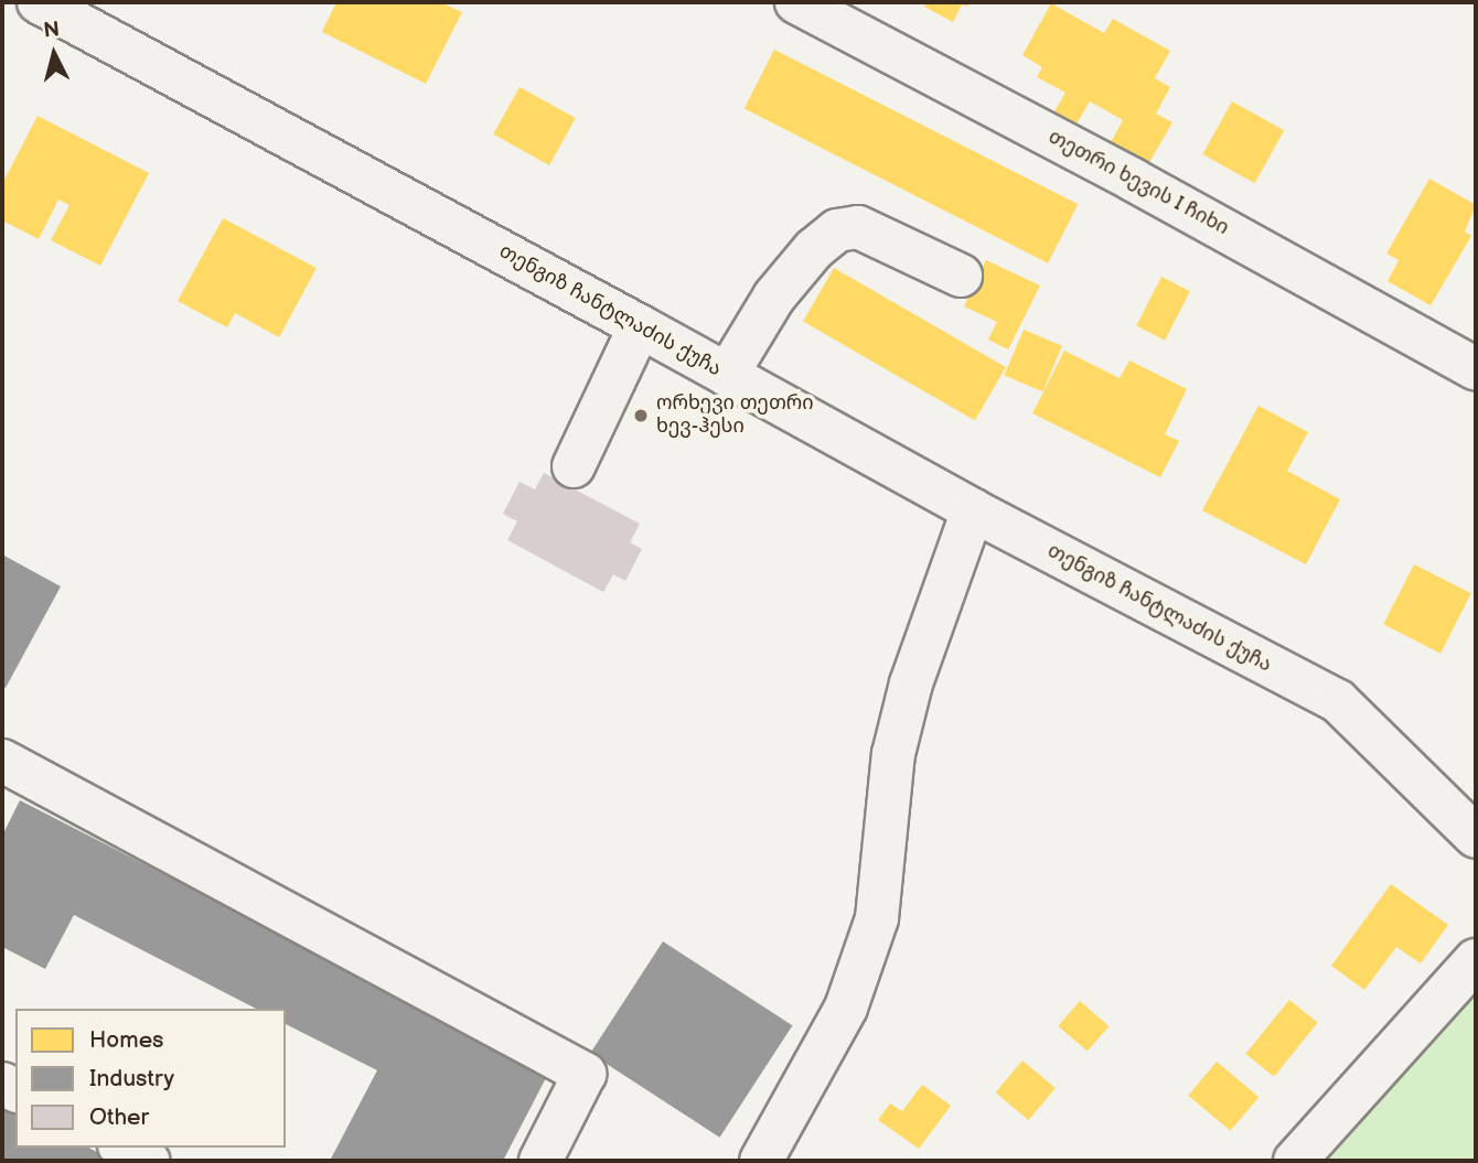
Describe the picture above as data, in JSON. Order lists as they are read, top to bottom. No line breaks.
{"streets":{"street":["თეთრი ხევის I ჩიხი","თენგიზ ჩანტლაძის ქუჩა"]},"places":["ორხევი თეთრი ხევ-ჰესი"],"legend":["Homes","Industry","Other"],"north":"top"}
